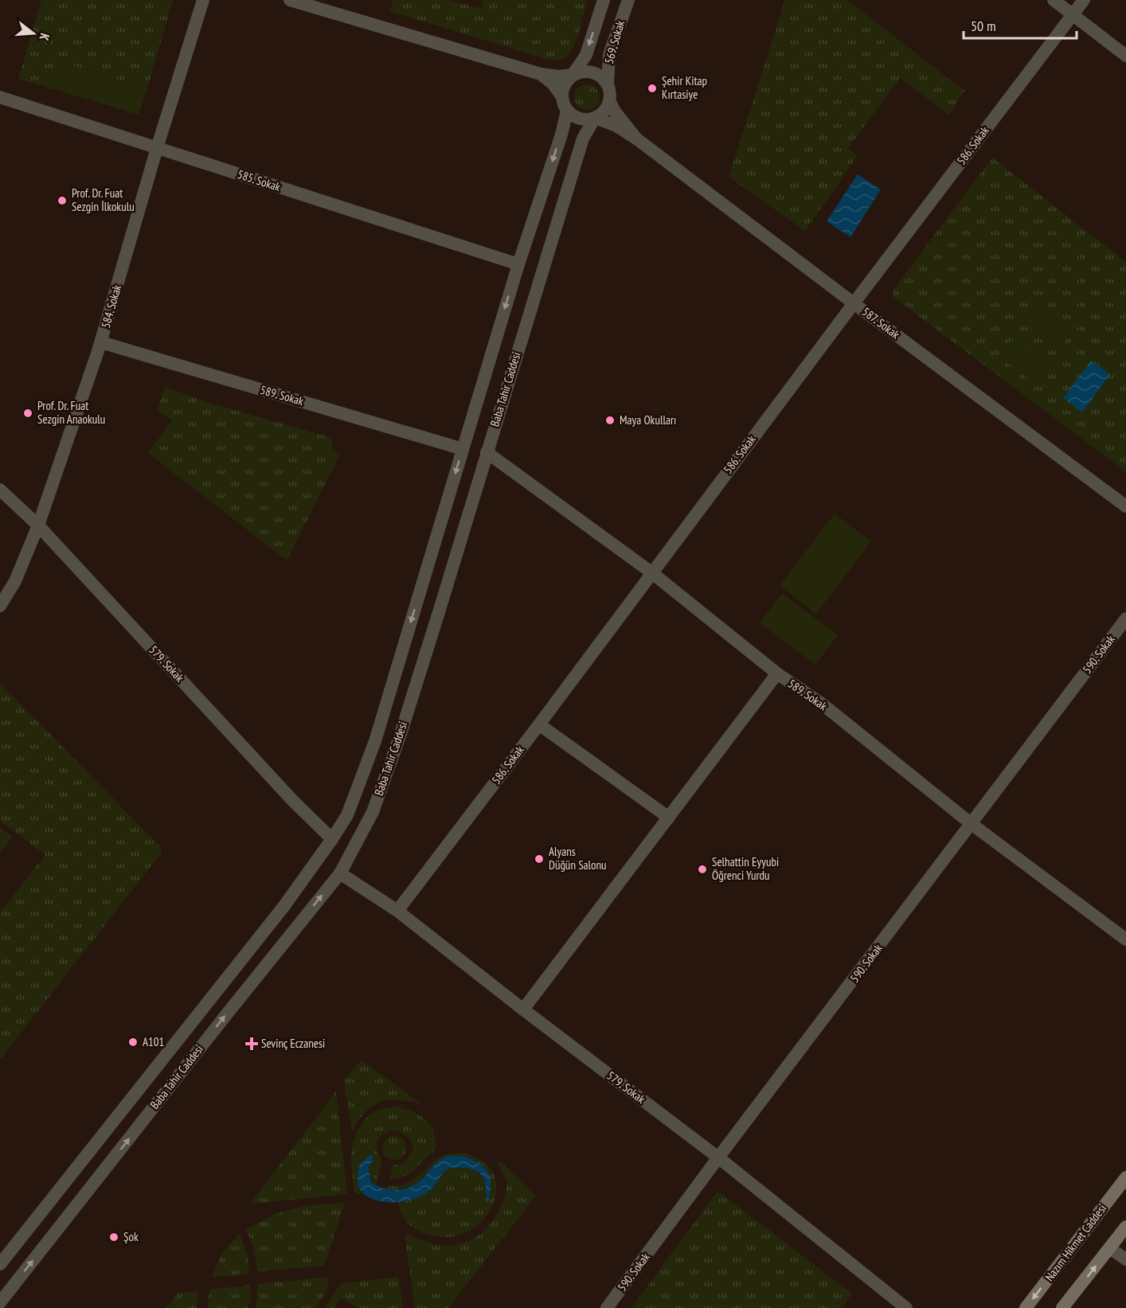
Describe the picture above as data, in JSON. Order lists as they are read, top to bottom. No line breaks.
{"streets":{"main road":["Nazım Hikmet Caddesi"],"street":["569. Sokak","586. Sokak","585. Sokak","584. Sokak","587. Sokak","Baba Tahir Caddesi","589. Sokak","590. Sokak","579. Sokak"]},"crossings":[["569. Sokak","Baba Tahir Caddesi"],["586. Sokak","587. Sokak"],["586. Sokak","589. Sokak"],["586. Sokak","579. Sokak"],["585. Sokak","584. Sokak"],["585. Sokak","Baba Tahir Caddesi"],["584. Sokak","589. Sokak"],["584. Sokak","579. Sokak"],["Baba Tahir Caddesi","589. Sokak"],["Baba Tahir Caddesi","579. Sokak"],["589. Sokak","590. Sokak"],["590. Sokak","579. Sokak"]],"places":{"other":["Şehir Kitap Kırtasiye","Prof. Dr. Fuat Sezgin İlkokulu","Prof. Dr. Fuat Sezgin Anaokulu","Maya Okulları","Alyans Düğün Salonu","Selhattin Eyyubi Öğrenci Yurdu","A101","Şok"],"health":["Sevinç Eczanesi"]},"scale_bar":"50 m","north":"right"}
